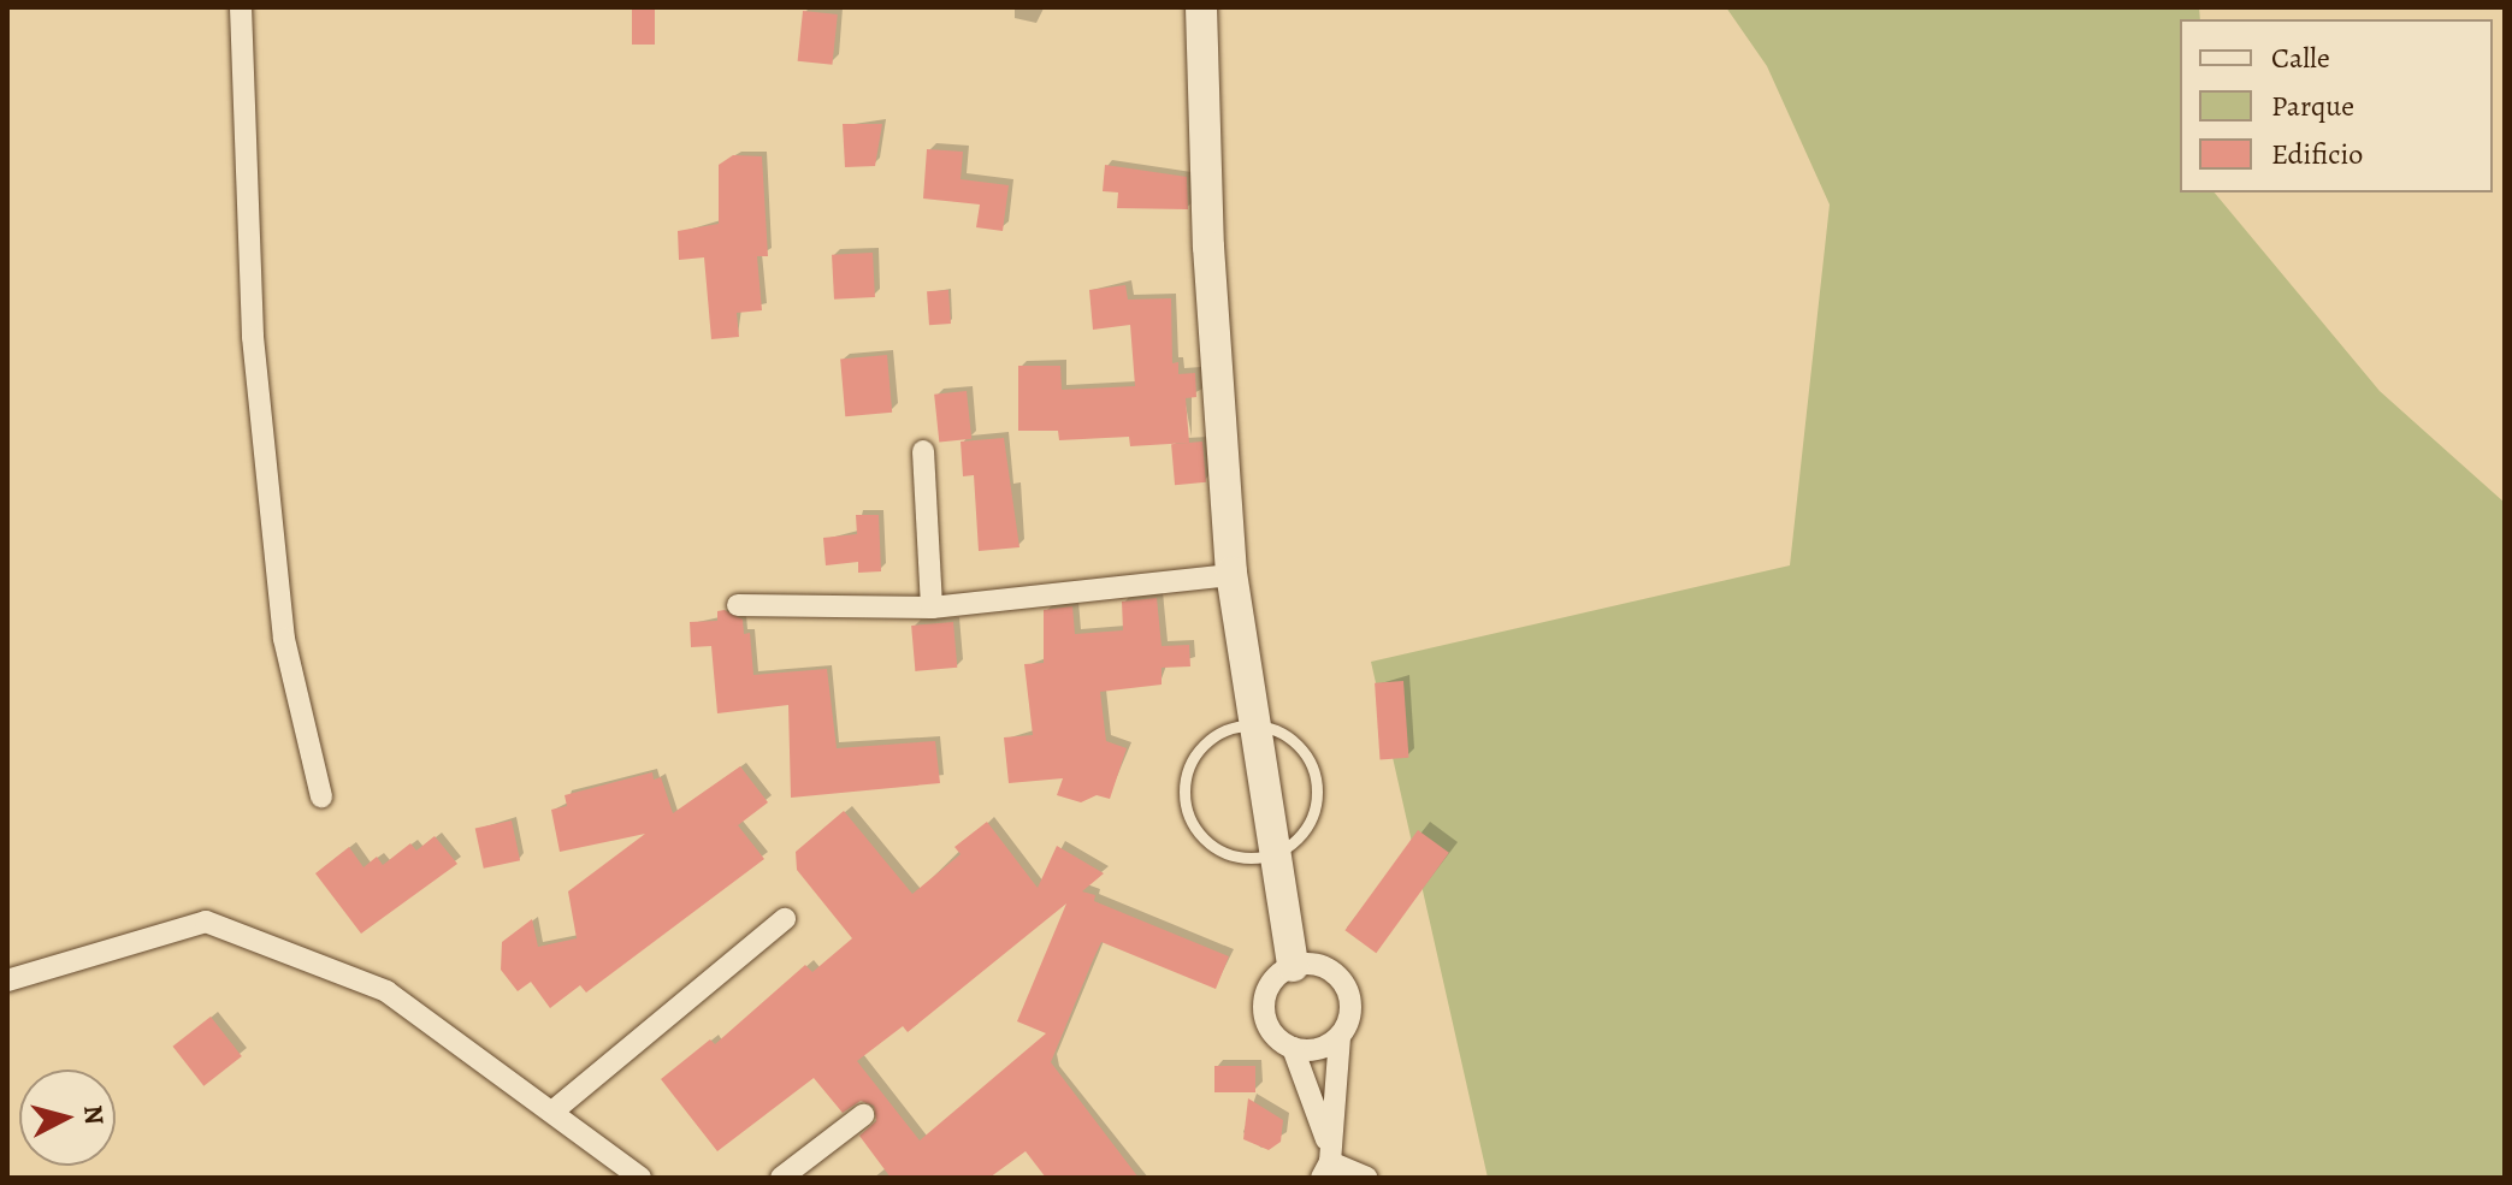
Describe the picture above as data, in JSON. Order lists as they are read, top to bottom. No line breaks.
{"legend":["Calle","Parque","Edificio"],"north":"right"}
